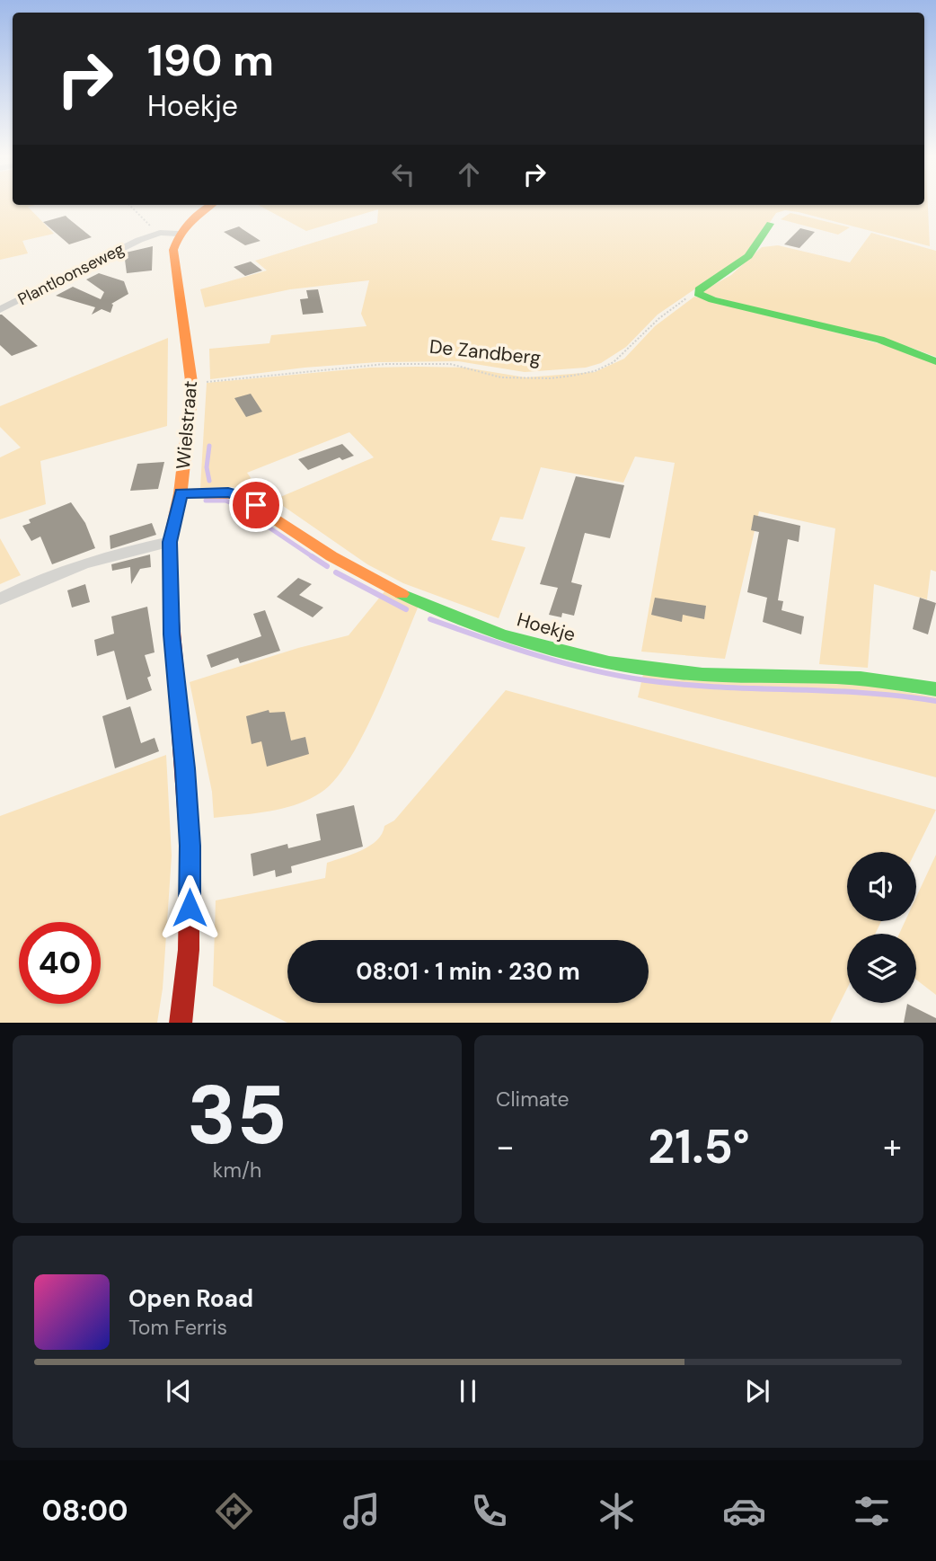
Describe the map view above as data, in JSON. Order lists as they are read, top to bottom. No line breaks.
{"streets":{"street":["Plantloonseweg","Wielstraat","Hoekje"],"path":["De Zandberg"]},"crossings":[["Plantloonseweg","Wielstraat"],["Wielstraat","Hoekje"]],"page":{"turn":["190 m","Hoekje"],"limit":"40","trip":"08:01 · 1 min · 230 m","tile":[["35","km/h"],"Climate"],"heat":["−","21.5°","+"],"song":["Open Road","Tom Ferris"],"tabs":"08:00"}}
